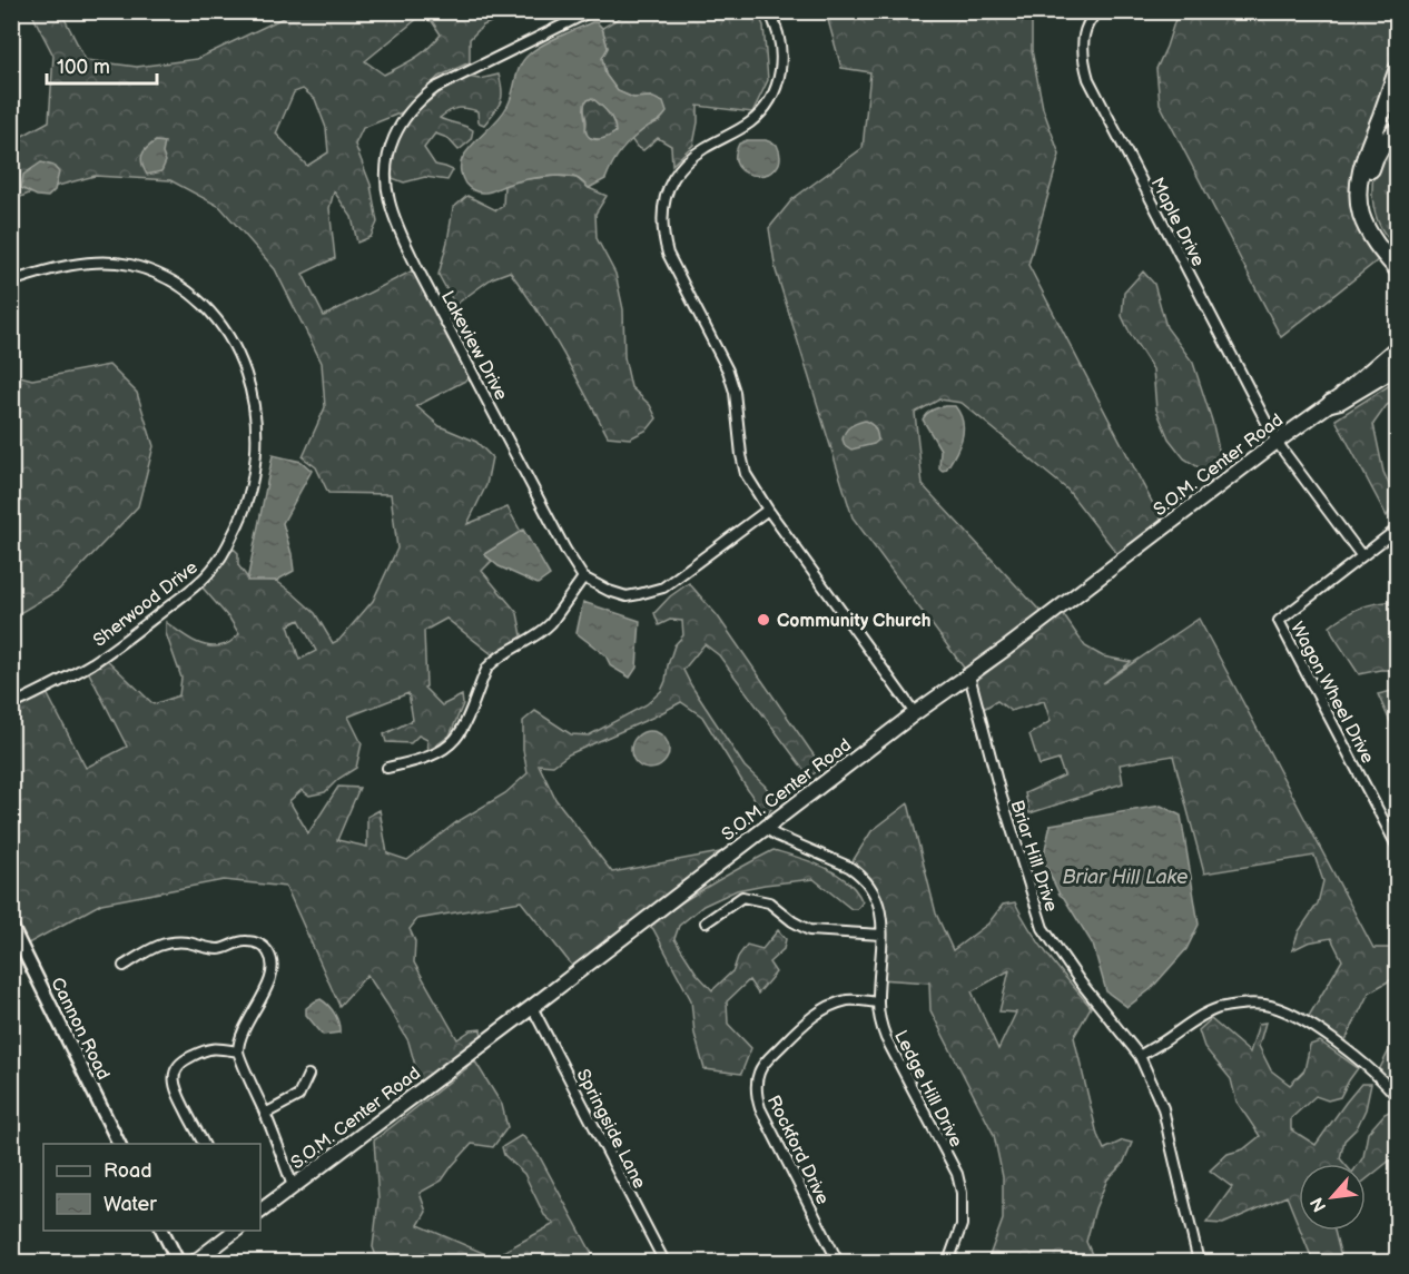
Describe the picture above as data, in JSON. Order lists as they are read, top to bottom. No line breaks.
{"streets":{"main road":["S.O.M. Center Road","Cannon Road"],"street":["Maple Drive","Lakeview Drive","Sherwood Drive","Wagon Wheel Drive","Briar Hill Drive","Ledge Hill Drive","Springside Lane","Rockford Drive"]},"crossings":[["Maple Drive","S.O.M. Center Road"],["Maple Drive","Wagon Wheel Drive"],["S.O.M. Center Road","Briar Hill Drive"],["S.O.M. Center Road","Ledge Hill Drive"],["S.O.M. Center Road","Springside Lane"],["Ledge Hill Drive","Rockford Drive"]],"water":["Briar Hill Lake"],"places":["Community Church"],"legend":["Road","Water"],"scale_bar":"100 m","north":"bottom left"}
